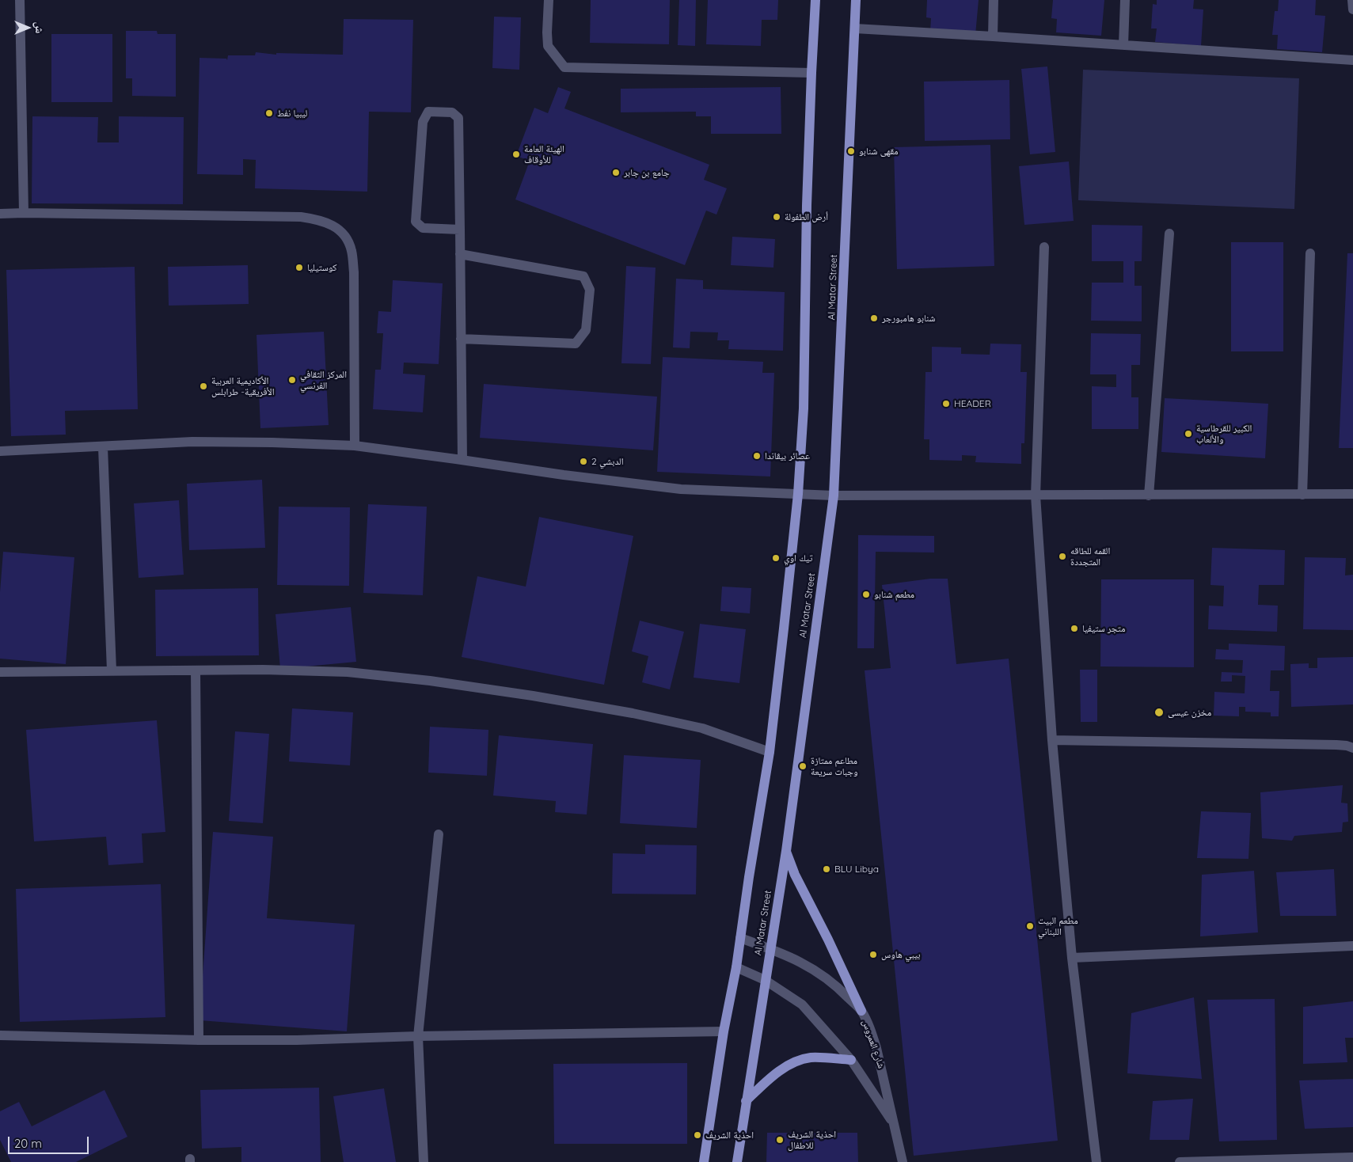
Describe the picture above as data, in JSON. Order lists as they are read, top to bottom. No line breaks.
{"streets":{"main road":["Al Matar Street"],"street":["شارع العمروس"]},"crossings":[["Al Matar Street","شارع العمروس"]],"places":["ليبيا نفط","مقهى شنابو","الهيئة العامة للأوقاف","جامع بن جابر","أرض الطفولة","كوستيليا","شنابو هامبورجر","المركز الثقافي الفرنسي","الأكاديمية العربية الأفريقية- طرابلس","HEADER","الكبير للقرطاسية والألعاب","عصائر بيڤاندا","الدبشي 2","القمه للطاقه المتجددة","تيك اوي","مطعم شنابو","متجر ستيفيا","مخزن عيسى","مطاعم ممتازة وجبات سريعة","BLU Libya","مطعم البيت اللبناني","بيبي هاوس","احذية الشريف","احذية الشريف للاطفال"],"scale_bar":"20 m","north":"right"}
